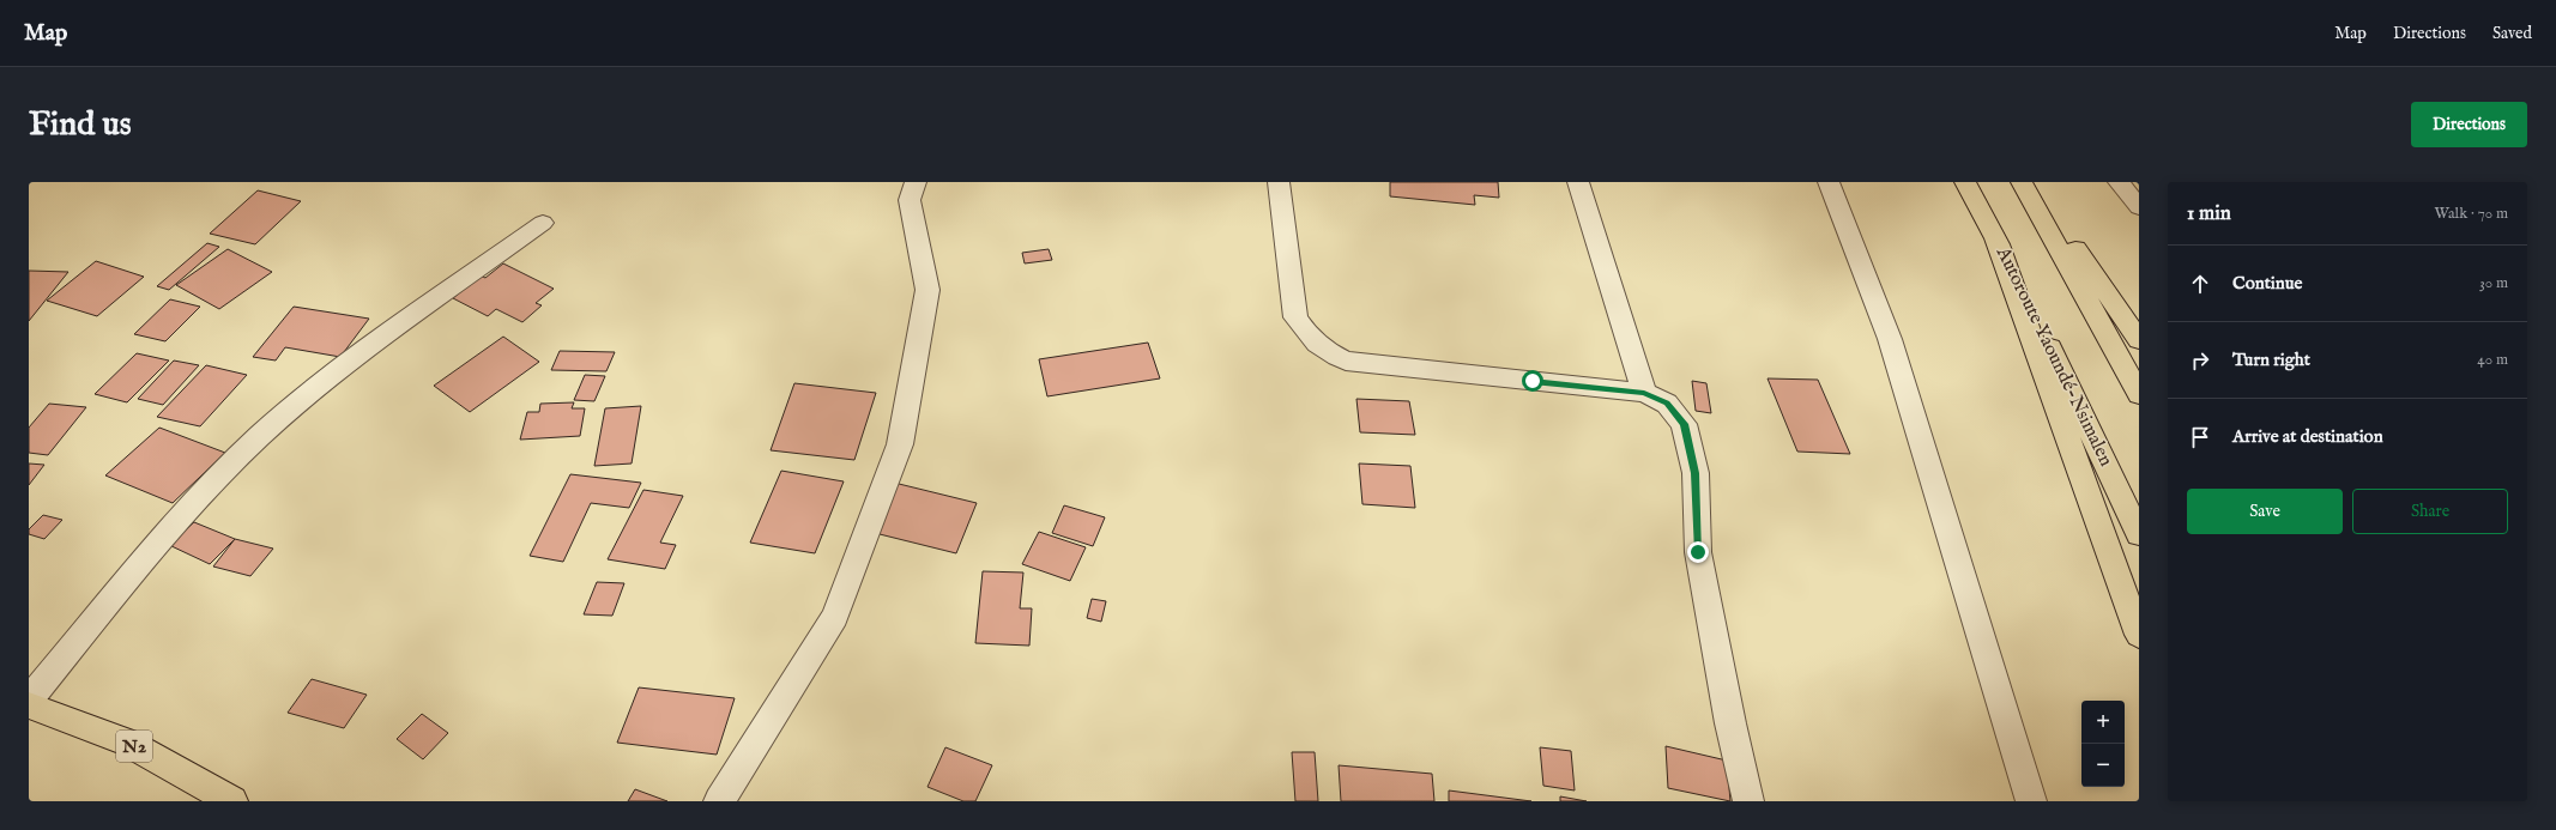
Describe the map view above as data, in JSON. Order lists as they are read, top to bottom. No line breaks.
{"streets":{"highway":["Autoroute Yaoundé-Nsimalen","N2"]},"page":{"header":"Map","nav":["Map","Directions","Saved"],"buttons":["Directions",["Save","Share"]],"title":"Find us","heading":["1 min","Walk · 70 m"],"list":[["Continue","30 m"],["Turn right","40 m"],"Arrive at destination"],"map_buttons":["+","−"]}}
